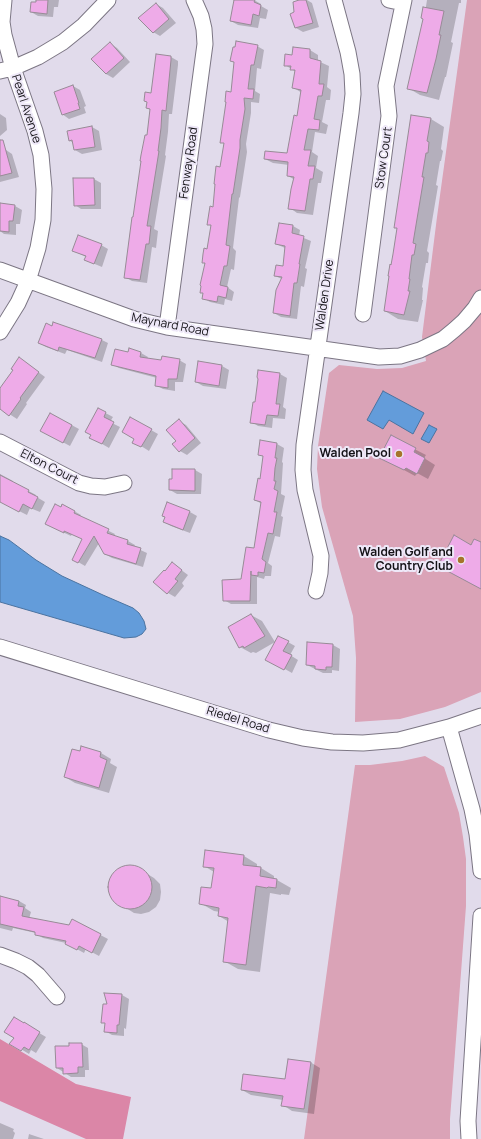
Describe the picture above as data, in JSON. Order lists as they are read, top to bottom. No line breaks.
{"streets":{"street":["Pearl Avenue","Stow Court","Fenway Road","Walden Drive","Maynard Road","Elton Court","Riedel Road"]},"crossings":[["Pearl Avenue","Maynard Road"],["Fenway Road","Maynard Road"],["Walden Drive","Maynard Road"]],"places":["Walden Pool","Walden Golf and Country Club"]}
